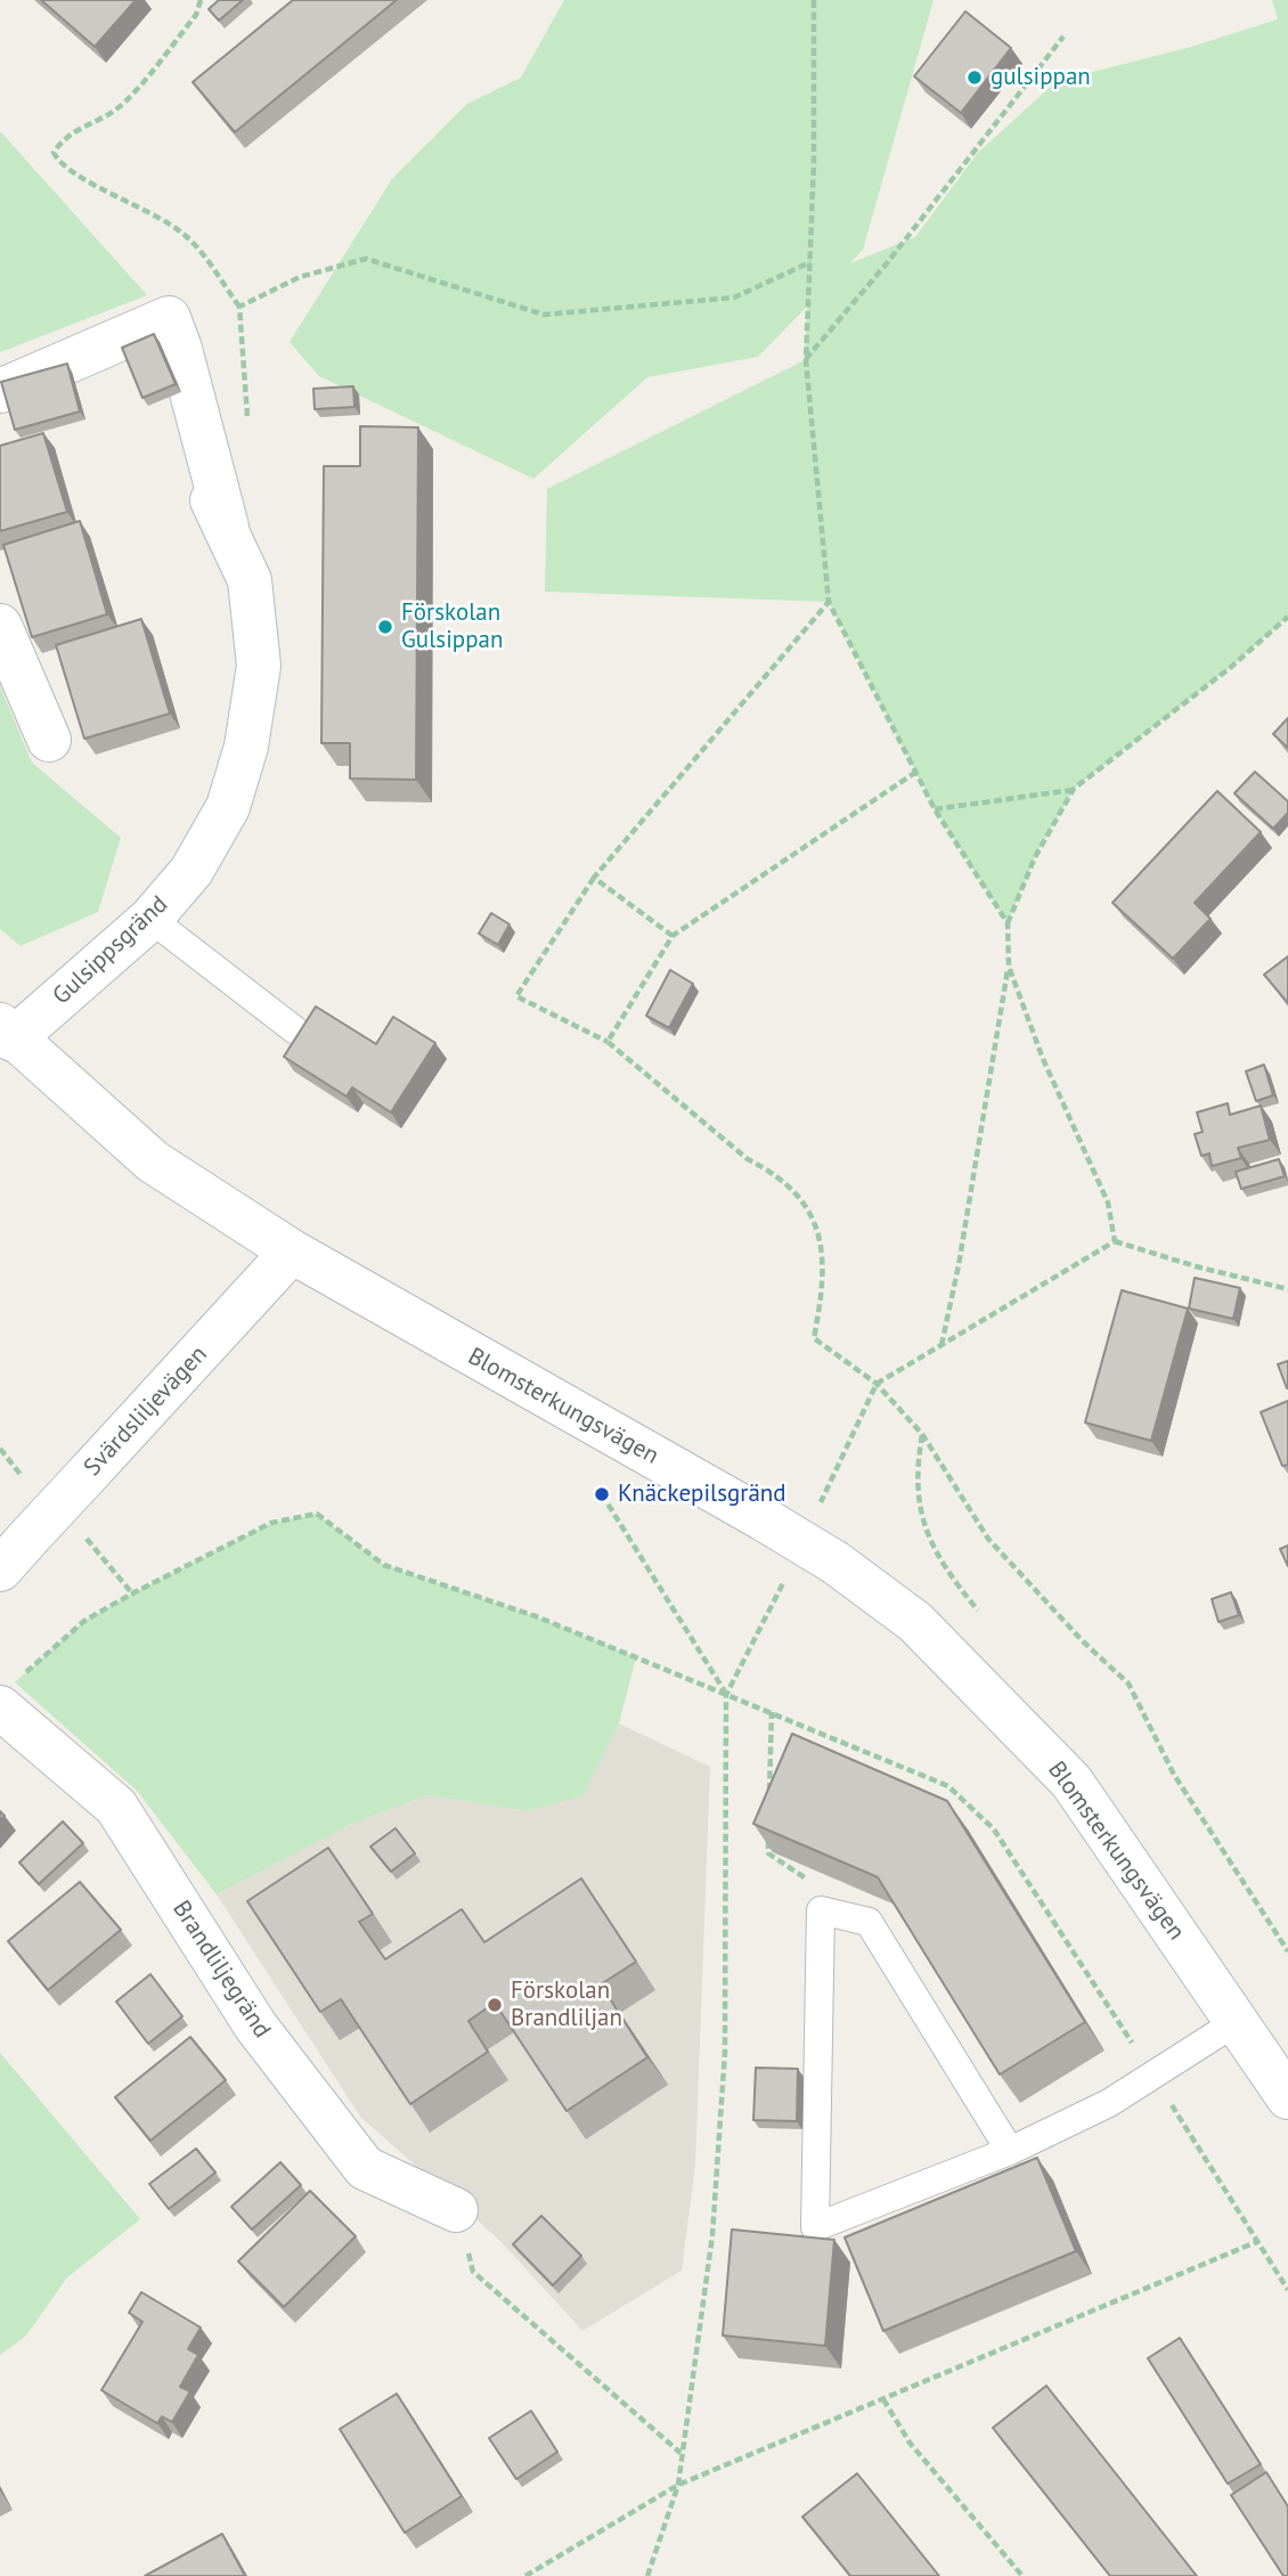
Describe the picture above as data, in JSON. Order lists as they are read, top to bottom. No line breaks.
{"streets":{"street":["Gulsippsgränd","Blomsterkungsvägen","Svärdsliljevägen","Brandliljegränd"]},"crossings":[["Gulsippsgränd","Blomsterkungsvägen"],["Blomsterkungsvägen","Svärdsliljevägen"]],"places":["gulsippan","Förskolan Gulsippan","Knäckepilsgränd","Förskolan Brandliljan"]}
